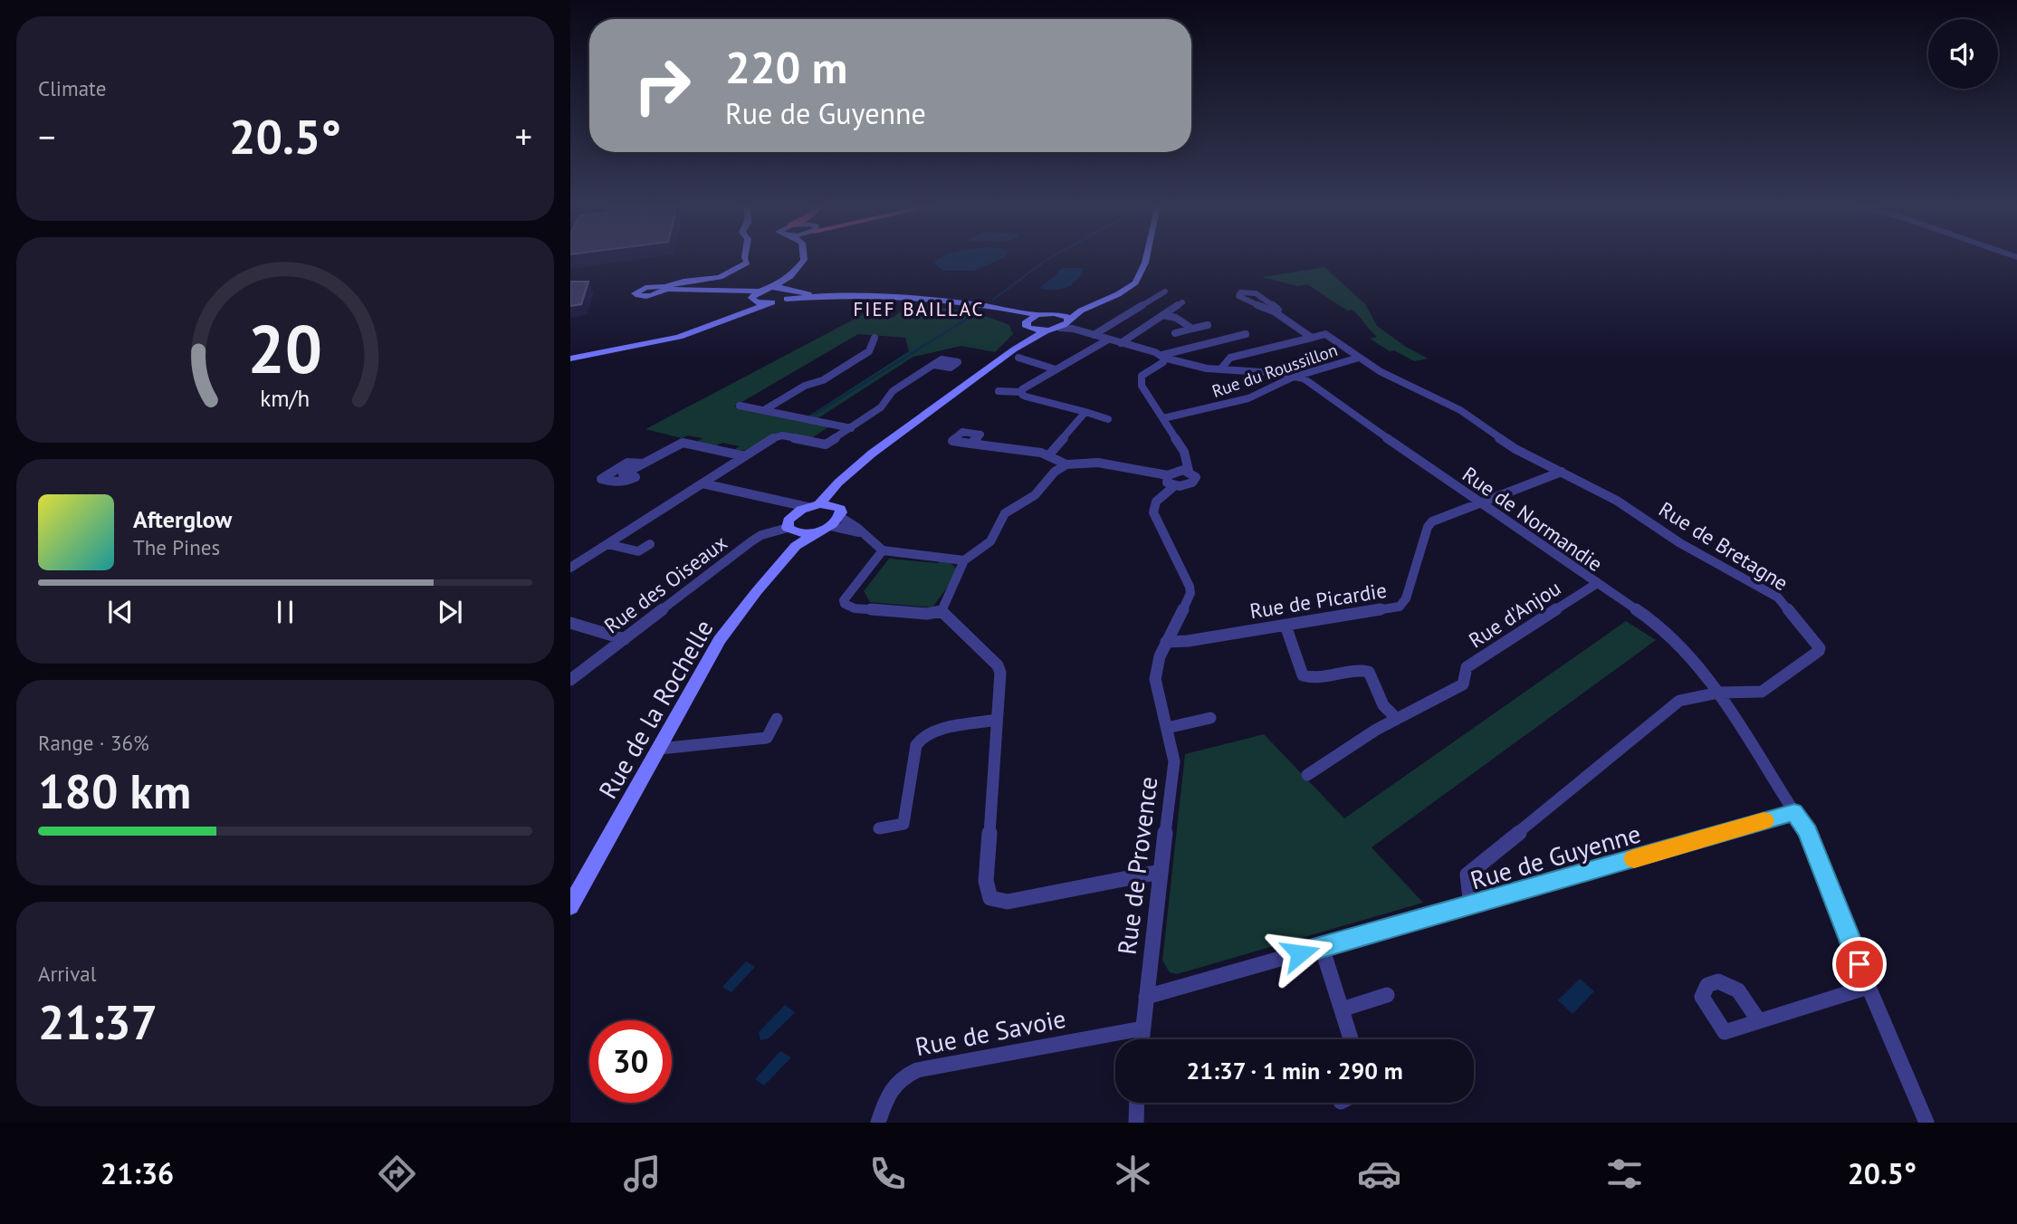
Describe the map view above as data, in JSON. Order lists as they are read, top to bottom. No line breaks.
{"streets":{"main road":["Rue de la Rochelle"],"street":["Rue du Roussillon","Rue de Normandie","Rue de Bretagne","Rue des Oiseaux","Rue de Picardie","Rue d'Anjou","Rue de Guyenne","Rue de Provence","Rue de Savoie"]},"crossings":[["Rue du Roussillon","Rue de Normandie"],["Rue du Roussillon","Rue de Bretagne"],["Rue de Normandie","Rue de Bretagne"],["Rue de Normandie","Rue de Picardie"],["Rue de Normandie","Rue d'Anjou"],["Rue de Normandie","Rue de Guyenne"],["Rue de Bretagne","Rue de Picardie"],["Rue de Bretagne","Rue de Guyenne"],["Rue des Oiseaux","Rue de la Rochelle"],["Rue de Picardie","Rue de Provence"],["Rue de Guyenne","Rue de Provence"],["Rue de Provence","Rue de Savoie"]],"districts":["FIEF BAILLAC"],"page":{"tile":["Climate",["Range · 36%","180 km"],["Arrival","21:37"]],"turn":["220 m","Rue de Guyenne"],"heat":["−","20.5°","+"],"song":["Afterglow","The Pines"],"limit":"30","trip":"21:37 · 1 min · 290 m","tabs":["21:36","20.5°"],"gauge":["20","km/h"]}}
